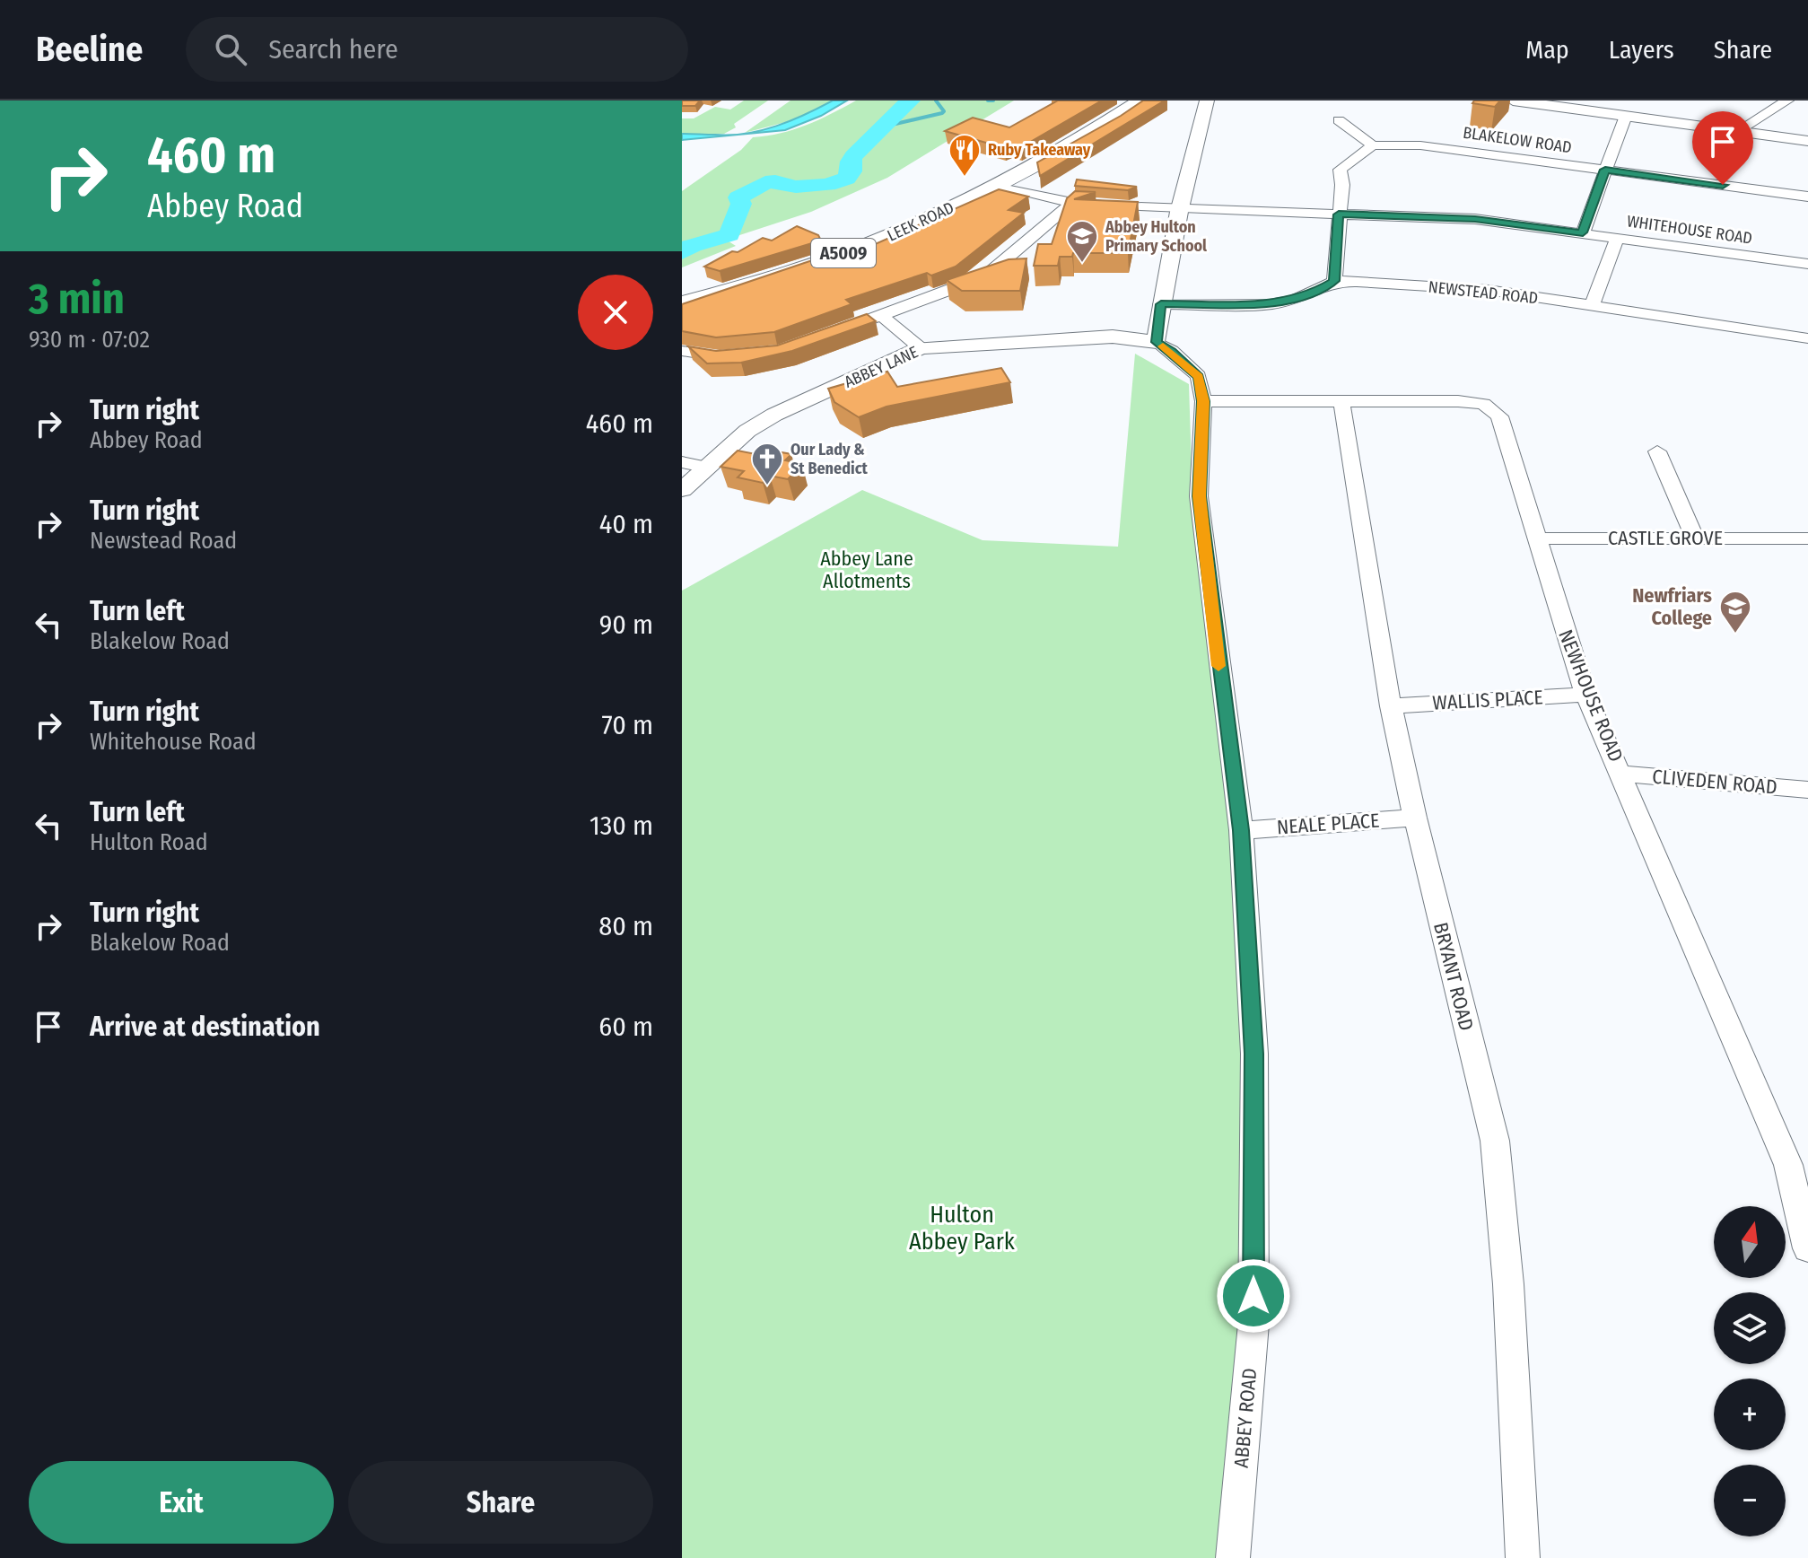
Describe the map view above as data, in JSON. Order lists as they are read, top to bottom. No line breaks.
{"streets":{"main road":["LEEK ROAD","A5009"],"street":["BLAKELOW ROAD","WHITEHOUSE ROAD","NEWSTEAD ROAD","ABBEY LANE","CASTLE GROVE","NEWHOUSE ROAD","WALLIS PLACE","CLIVEDEN ROAD","NEALE PLACE","BRYANT ROAD","ABBEY ROAD"]},"crossings":[["LEEK ROAD","WHITEHOUSE ROAD"],["ABBEY LANE","ABBEY ROAD"],["CASTLE GROVE","NEWHOUSE ROAD"],["NEWHOUSE ROAD","WALLIS PLACE"],["NEWHOUSE ROAD","CLIVEDEN ROAD"],["NEWHOUSE ROAD","BRYANT ROAD"],["NEWHOUSE ROAD","ABBEY ROAD"],["WALLIS PLACE","BRYANT ROAD"],["NEALE PLACE","BRYANT ROAD"],["NEALE PLACE","ABBEY ROAD"]],"parks":["Abbey Lane Allotments","Hulton Abbey Park"],"places":{"restaurant":["Ruby Takeaway"],"school or university":["Abbey Hulton Primary School","Newfriars College"],"church":["Our Lady & St Benedict"]},"north":"top","page":{"header":"Beeline","search":"Search here","nav":["Map","Layers","Share"],"turn":["460 m","Abbey Road"],"heading":["3 min","930 m · 07:02"],"list":[{"name":"Turn right","note":"Abbey Road","value":"460 m"},{"name":"Turn right","note":"Newstead Road","value":"40 m"},{"name":"Turn left","note":"Blakelow Road","value":"90 m"},{"name":"Turn right","note":"Whitehouse Road","value":"70 m"},{"name":"Turn left","note":"Hulton Road","value":"130 m"},{"name":"Turn right","note":"Blakelow Road","value":"80 m"},{"name":"Arrive at destination","value":"60 m"}],"map_buttons":["+","−"],"buttons":["Exit","Share"]}}
